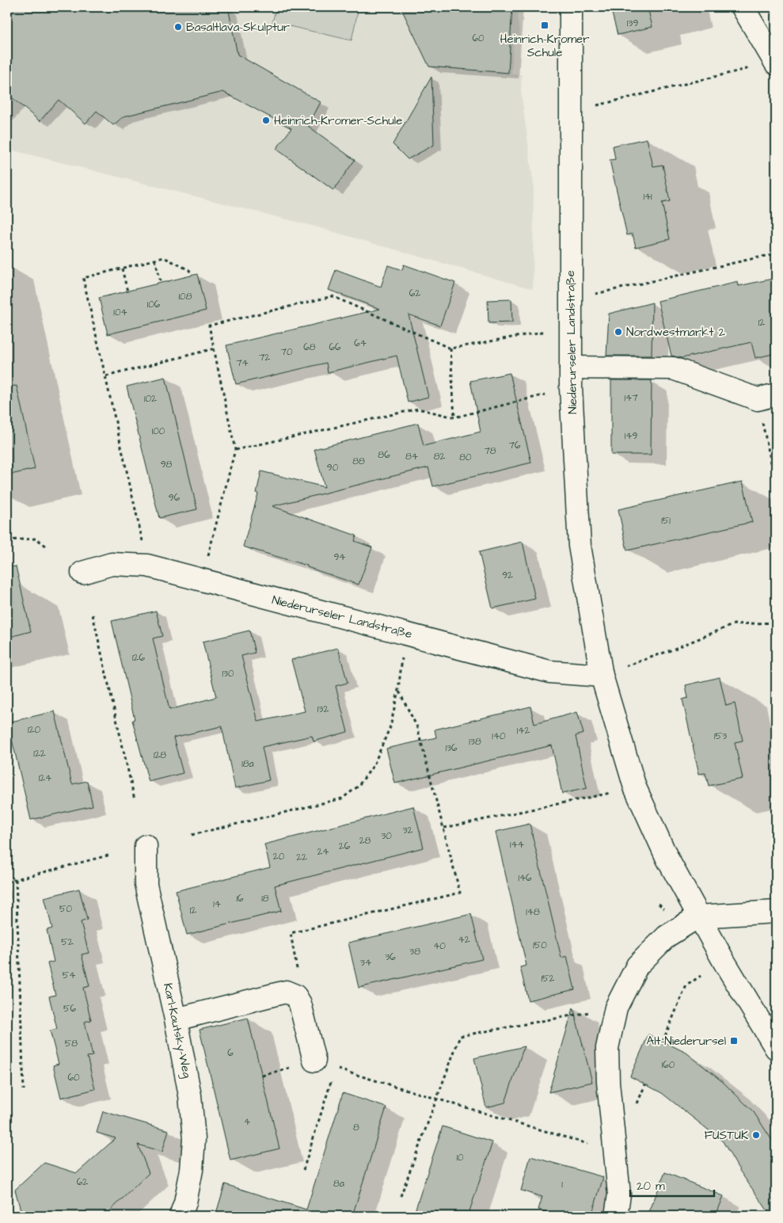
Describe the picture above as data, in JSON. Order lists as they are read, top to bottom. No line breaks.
{"streets":{"street":["Niederurseler Landstraße","Karl-Kautsky-Weg"]},"places":{"transit":["Heinrich-Kromer Schule","Alt-Niederursel"],"other":["Basaltlava-Skulptur","Heinrich-Kromer-Schule","Nordwestmarkt 2","FUSTUK"]},"house_numbers":["139","60","141","62","108","106","104","12","64","68","66","70","72","74","147","102","100","149","76","78","86","84","82","80","88","98","90","96","151","94","92","126","130","132","120","142","140","153","138","136","122","128","18a","124","32","30","28","144","26","24","20","22","146","16","18","14","50","12","148","42","52","150","40","38","36","34","54","152","56","58","6","160","60","4","8","10","62","8a","1"],"scale_bar":"20 m"}
